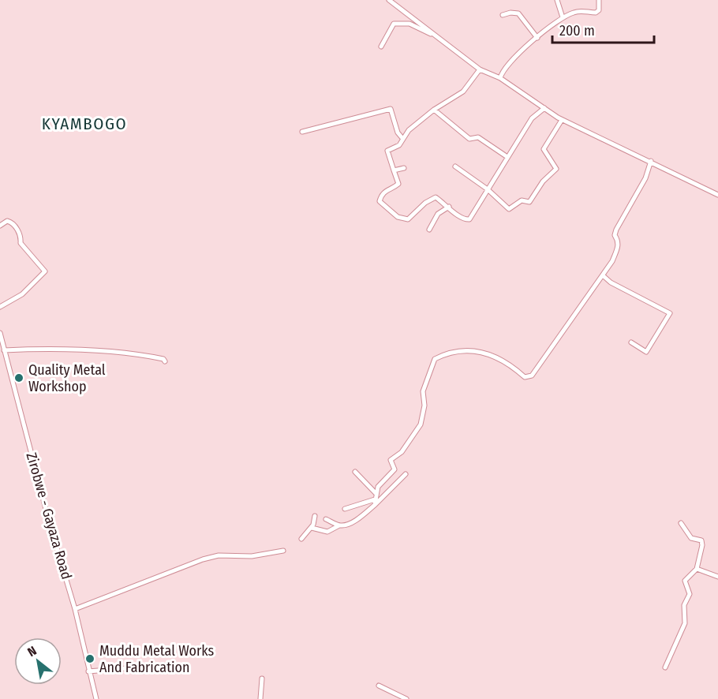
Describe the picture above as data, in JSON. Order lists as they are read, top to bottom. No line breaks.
{"streets":{"street":["Zirobwe - Gayaza Road"]},"districts":["KYAMBOGO"],"places":["Quality Metal Workshop","Muddu Metal Works And Fabrication"],"scale_bar":"200 m","north":"top left"}
